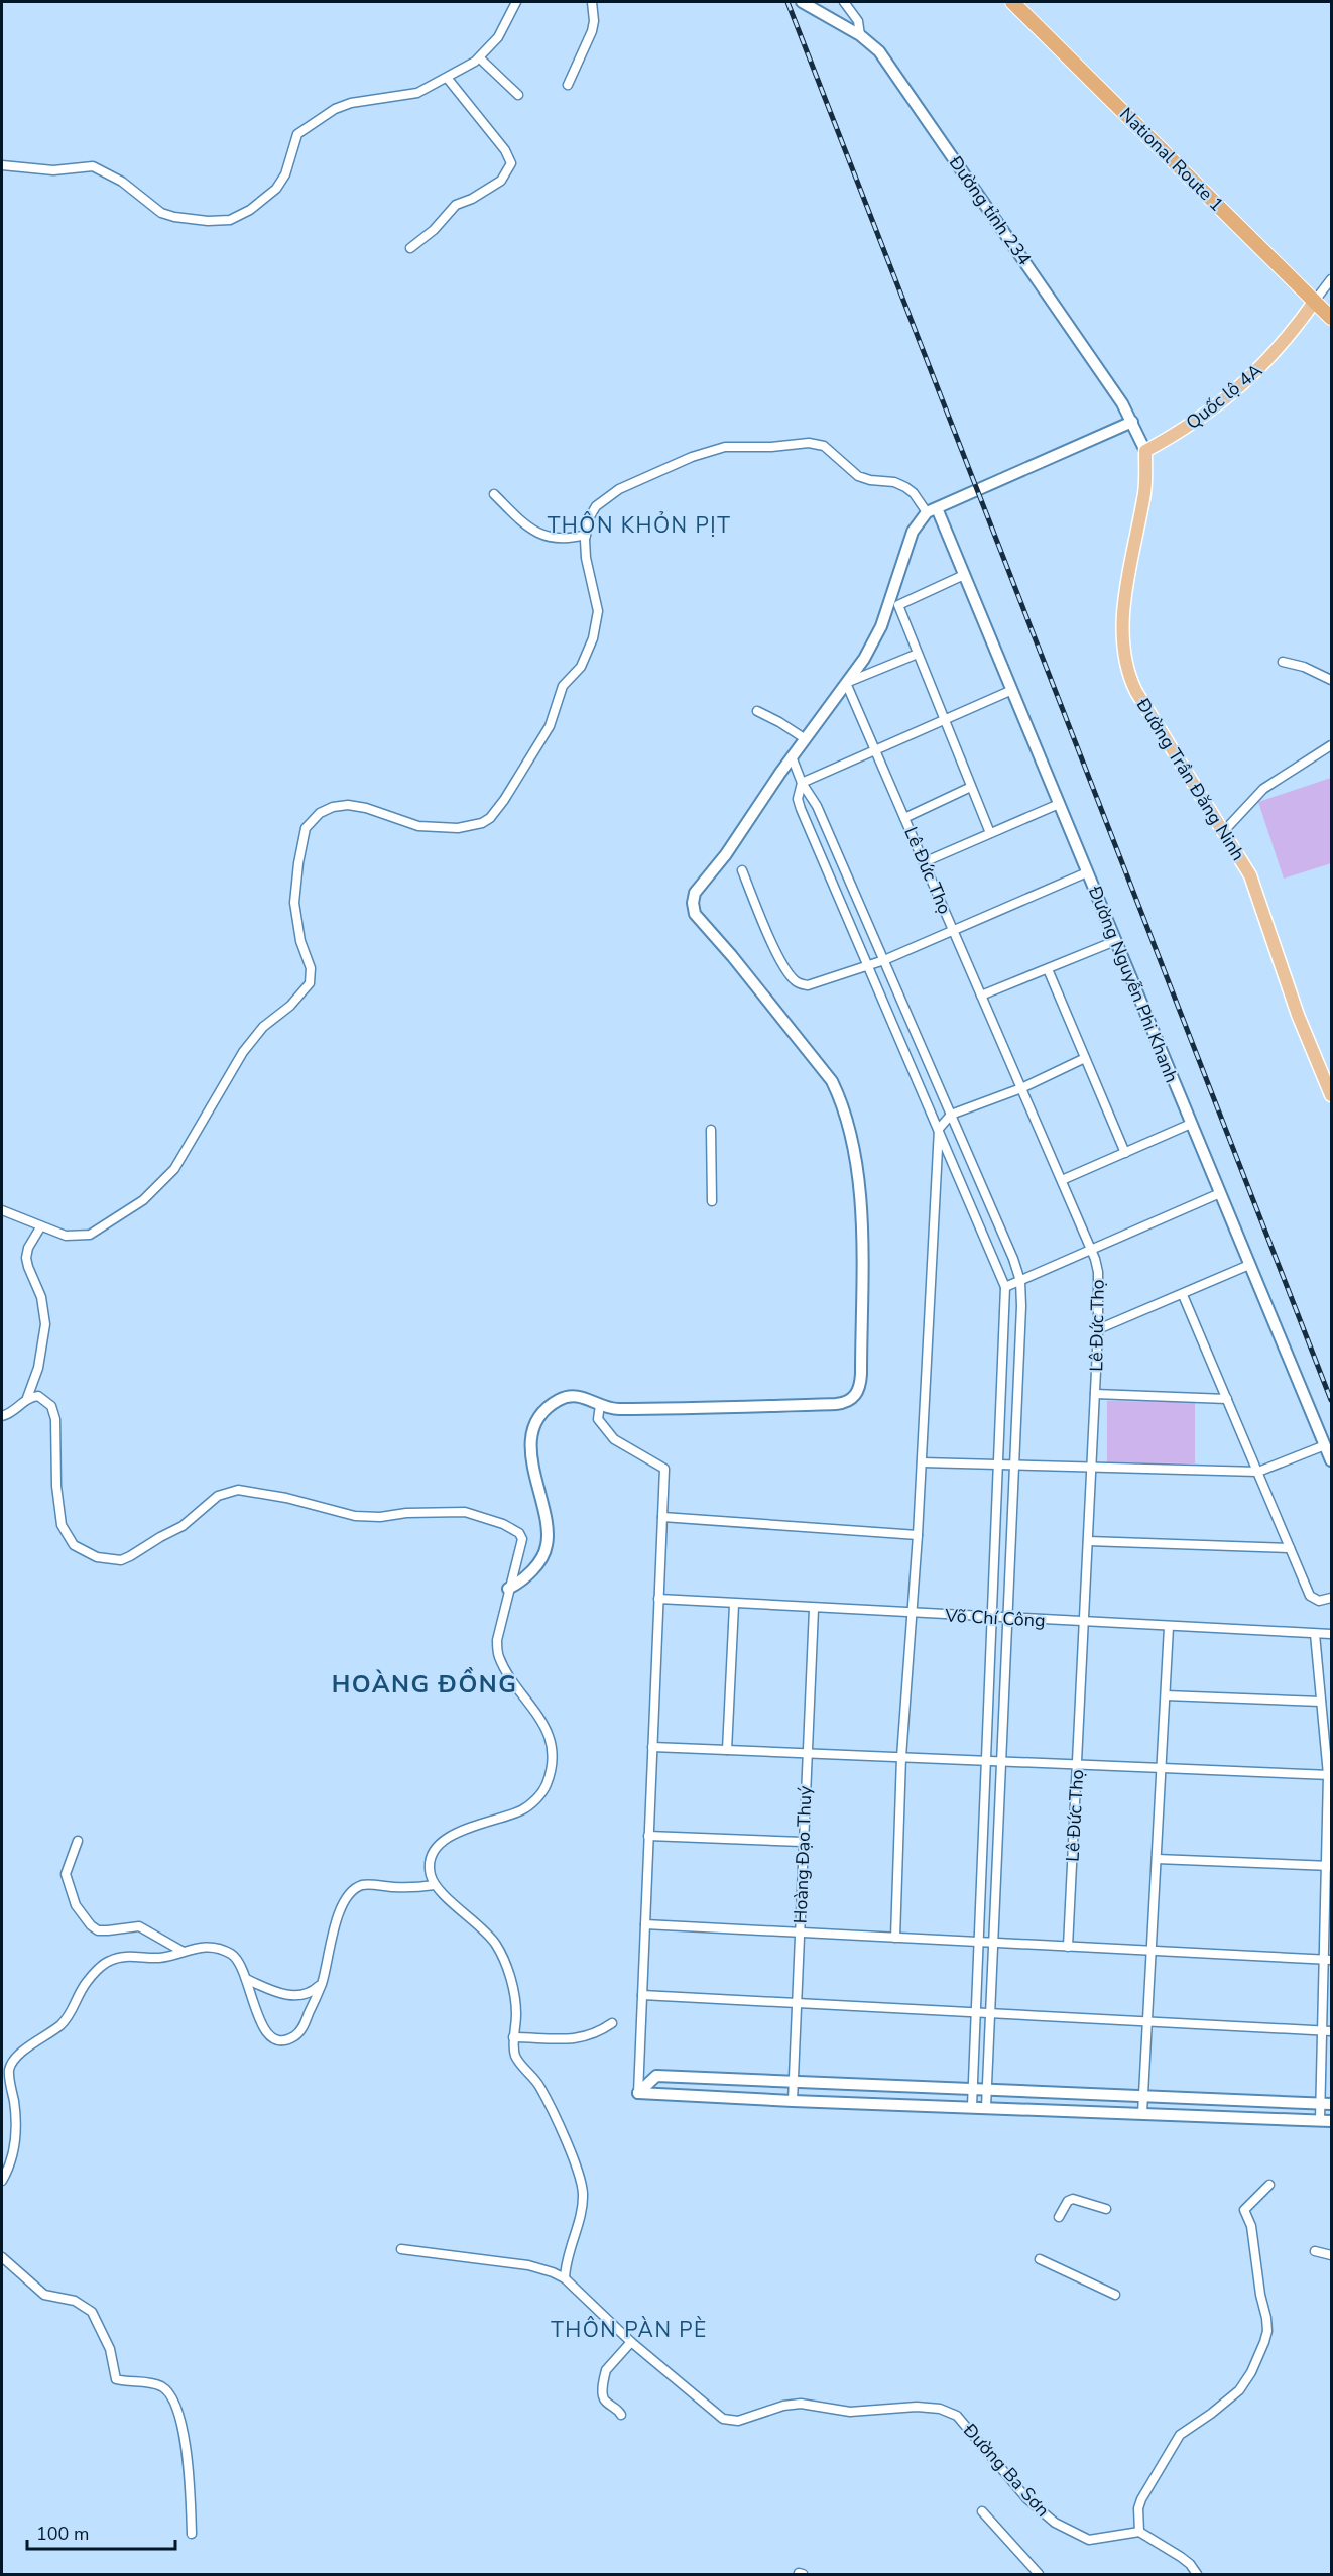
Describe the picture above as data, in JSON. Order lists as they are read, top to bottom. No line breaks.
{"streets":{"highway":["National Route 1"],"main road":["Quốc lộ 4A","Đường Trần Đăng Ninh"],"street":["Đường tỉnh 234","Lê Đức Thọ","Đường Nguyễn Phi Khanh","Võ Chí Công","Hoàng Đạo Thuý","Đường Ba Sơn"]},"crossings":[["National Route 1","Quốc lộ 4A"],["Đường tỉnh 234","Quốc lộ 4A"],["Đường tỉnh 234","Đường Trần Đăng Ninh"],["Quốc lộ 4A","Đường Trần Đăng Ninh"],["Lê Đức Thọ","Võ Chí Công"],["Võ Chí Công","Hoàng Đạo Thuý"]],"districts":["THÔN KHỎN PỊT","HOÀNG ĐỒNG","THÔN PÀN PÈ"],"scale_bar":"100 m"}
